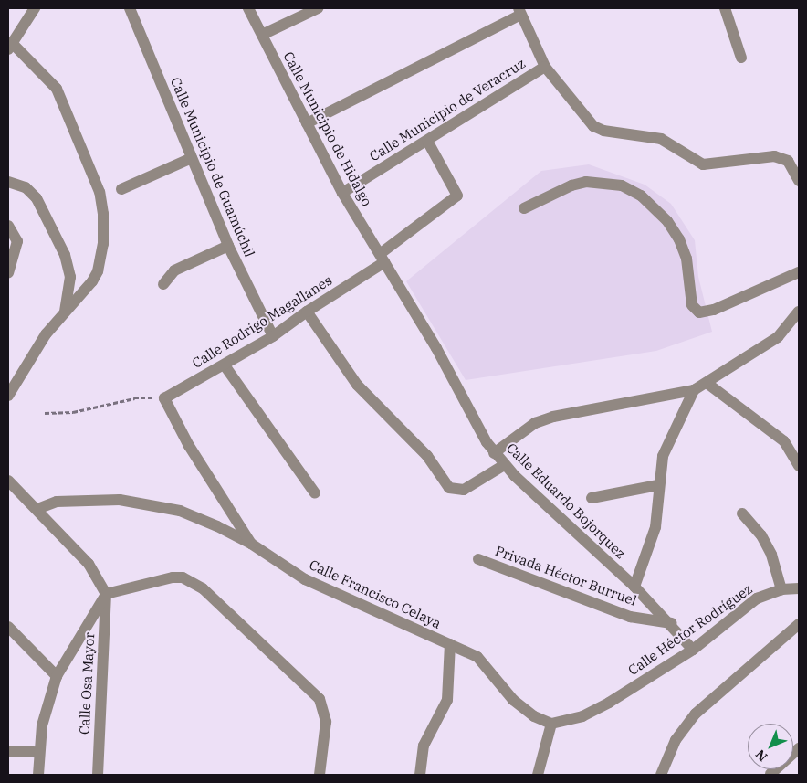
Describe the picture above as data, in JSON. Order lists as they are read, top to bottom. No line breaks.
{"streets":{"street":["Calle Municipio de Veracruz","Calle Municipio de Hidalgo","Calle Municipio de Guamúchil","Calle Rodrigo Magallanes","Calle Eduardo Bojorquez","Privada Héctor Burruel","Calle Francisco Celaya","Calle Héctor Rodríguez","Calle Osa Mayor"]},"crossings":[["Calle Municipio de Veracruz","Calle Municipio de Hidalgo"],["Calle Municipio de Veracruz","Calle Rodrigo Magallanes"],["Calle Municipio de Hidalgo","Calle Rodrigo Magallanes"],["Calle Municipio de Hidalgo","Calle Eduardo Bojorquez"],["Calle Municipio de Guamúchil","Calle Rodrigo Magallanes"],["Calle Rodrigo Magallanes","Calle Eduardo Bojorquez"],["Calle Eduardo Bojorquez","Privada Héctor Burruel"],["Calle Eduardo Bojorquez","Calle Héctor Rodríguez"],["Calle Francisco Celaya","Calle Héctor Rodríguez"]],"north":"bottom left"}
